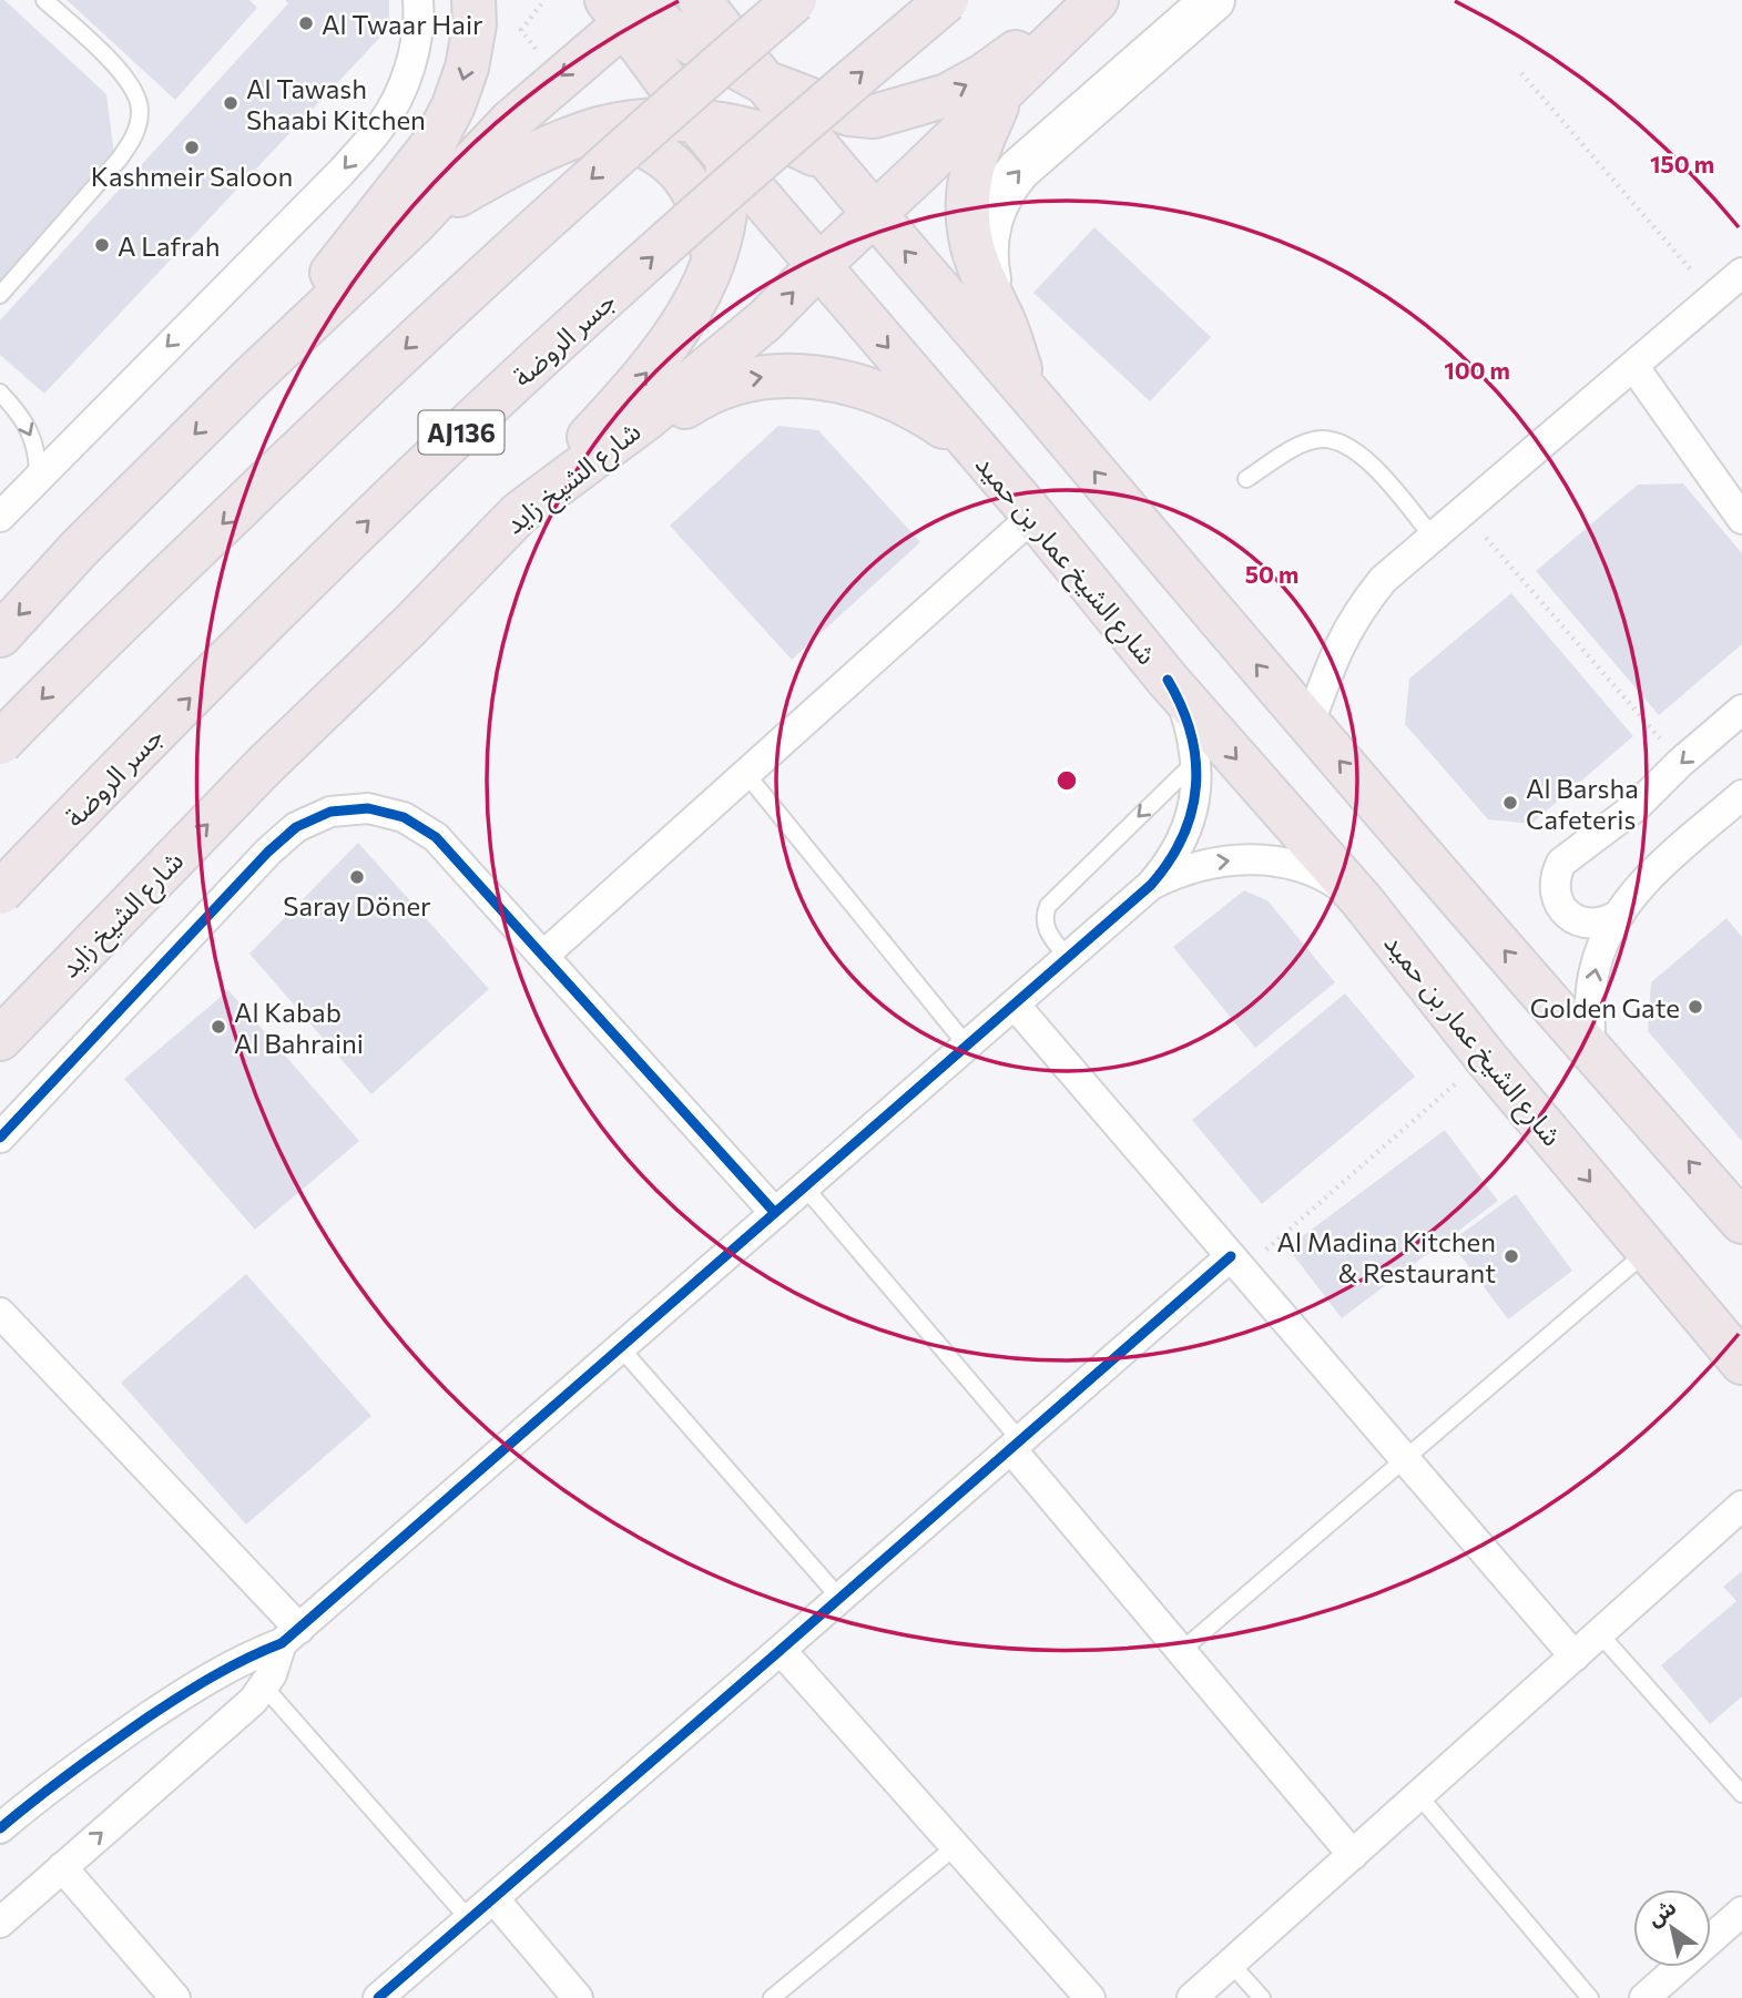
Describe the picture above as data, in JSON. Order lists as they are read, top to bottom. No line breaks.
{"streets":{"main road":["جسر الروضة","AJ136","شارع الشيخ زايد","شارع الشيخ عمار بن حميد"]},"crossings":[["شارع الشيخ زايد","شارع الشيخ عمار بن حميد"]],"places":["Al Twaar Hair","Al Tawash Shaabi Kitchen","Kashmeir Saloon","A Lafrah","Al Barsha Cafeteris","Saray Döner","Golden Gate","Al Kabab Al Bahraini","Al Madina Kitchen & Restaurant"],"north":"top left","rings":["150 m","100 m","50 m"]}
